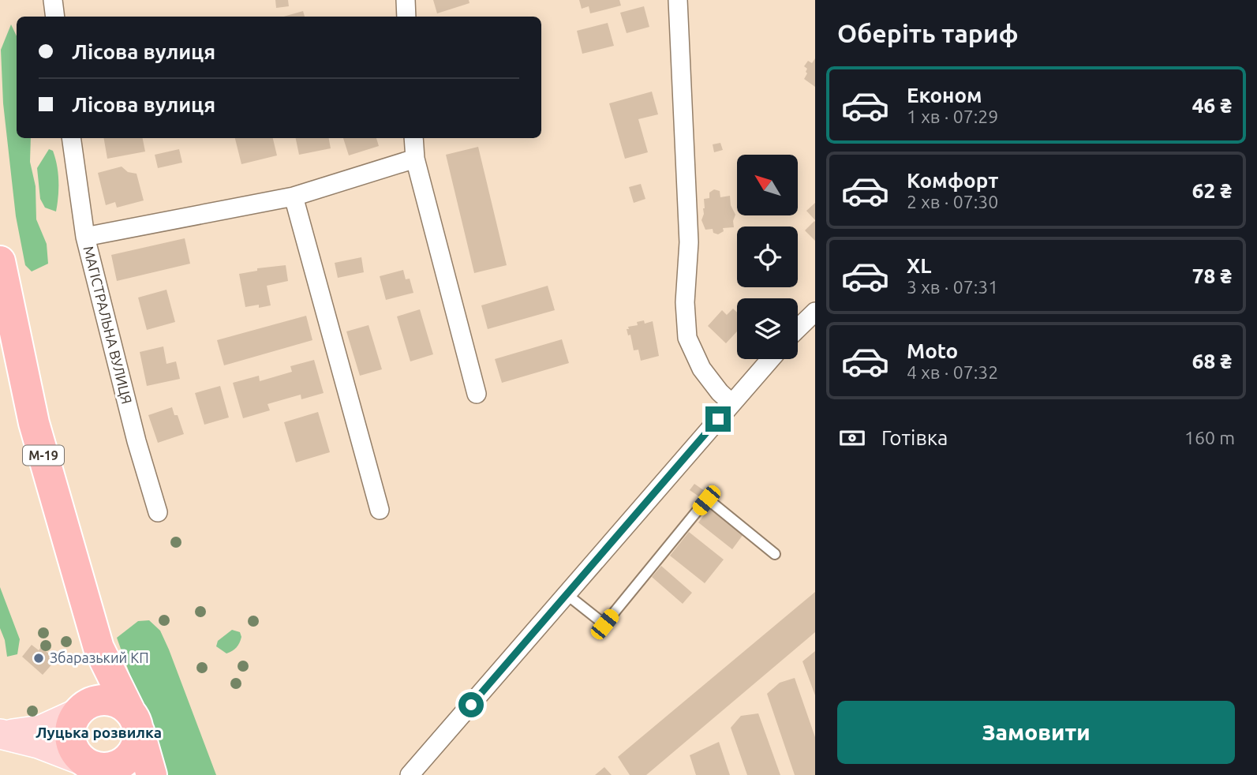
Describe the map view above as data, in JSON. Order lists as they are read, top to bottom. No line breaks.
{"streets":{"highway":["М-19"],"street":["МАГІСТРАЛЬНА ВУЛИЦЯ"]},"districts":["Луцька розвилка"],"places":["Збаразький КП"],"north":"top left","page":{"heading":"Оберіть тариф","banner":["Лісова вулиця","Лісова вулиця"],"list":[{"name":"Економ","note":"1 хв · 07:29","value":"46 ₴"},{"name":"Комфорт","note":"2 хв · 07:30","value":"62 ₴"},{"name":"XL","note":"3 хв · 07:31","value":"78 ₴"},{"name":"Moto","note":"4 хв · 07:32","value":"68 ₴"}],"pay":["Готівка","160 m"],"buttons":"Замовити"}}
